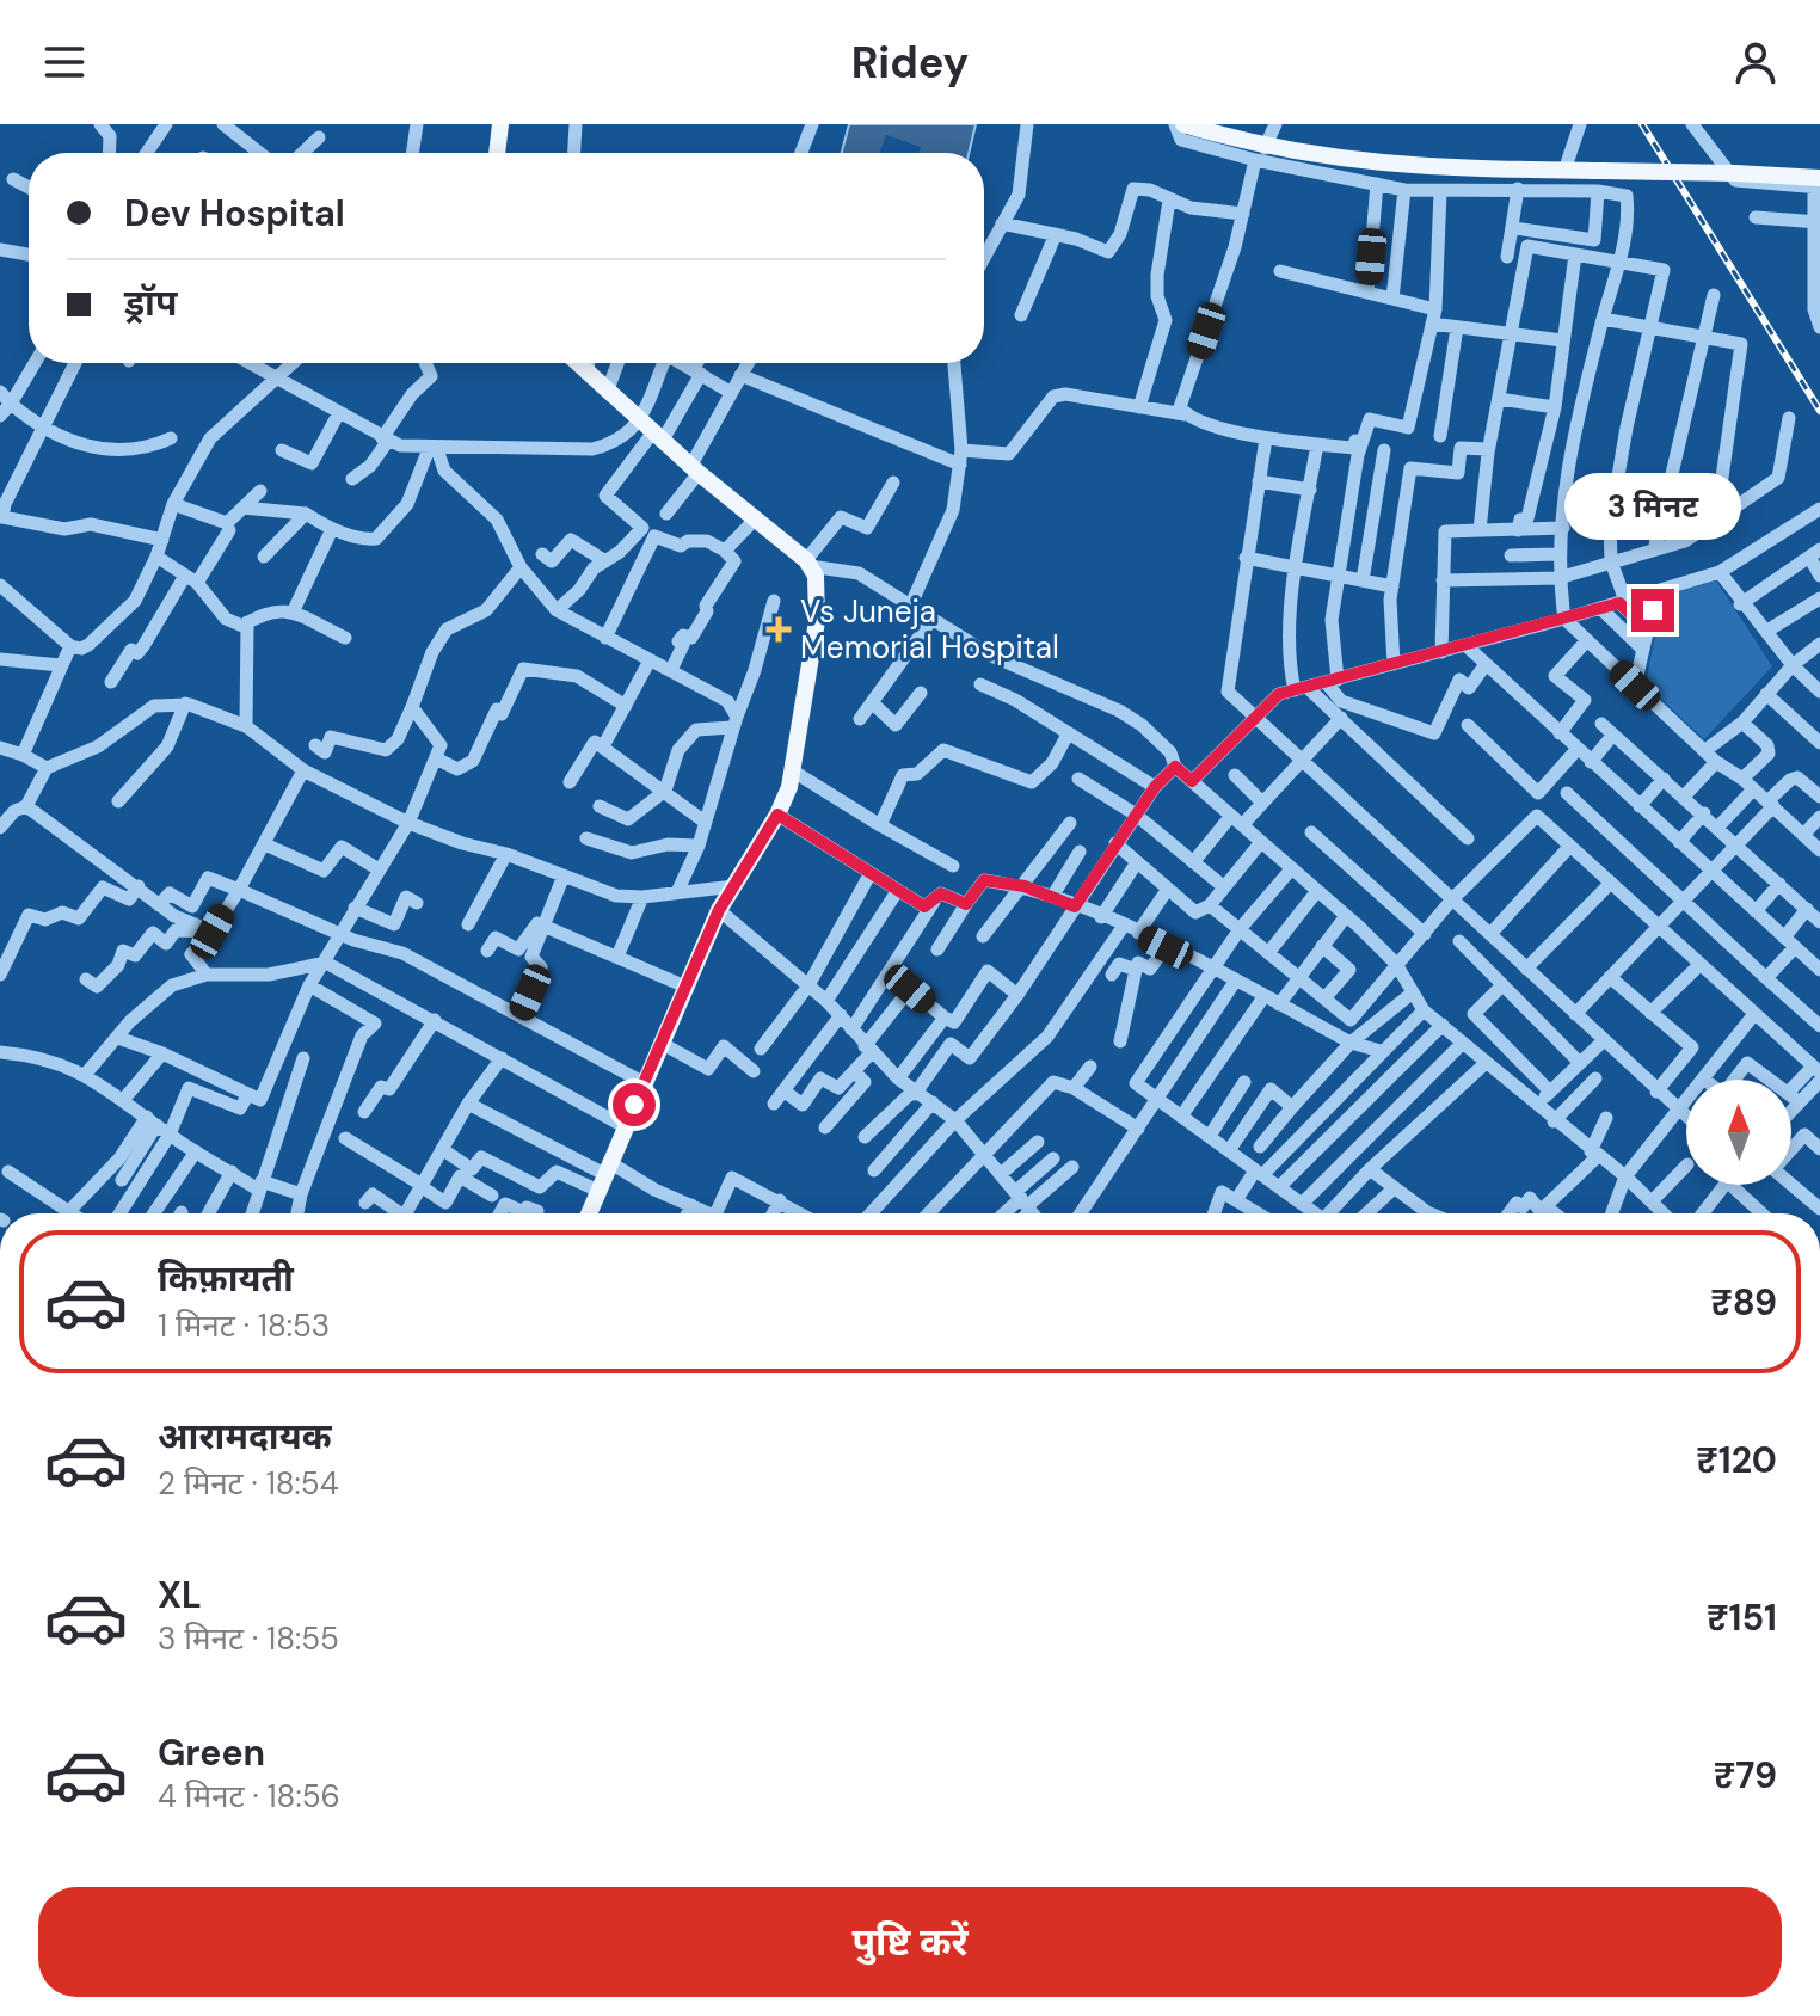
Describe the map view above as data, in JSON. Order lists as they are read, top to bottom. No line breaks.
{"places":{"health":["Vs Juneja Memorial Hospital"]},"north":"top","page":{"header":"Ridey","banner":["Dev Hospital","ड्रॉप"],"bubble":"3 मिनट","list":[{"name":"किफ़ायती","note":"1 मिनट · 18:53","value":"₹89"},{"name":"आरामदायक","note":"2 मिनट · 18:54","value":"₹120"},{"name":"XL","note":"3 मिनट · 18:55","value":"₹151"},{"name":"Green","note":"4 मिनट · 18:56","value":"₹79"}],"buttons":"पुष्टि करें"}}
